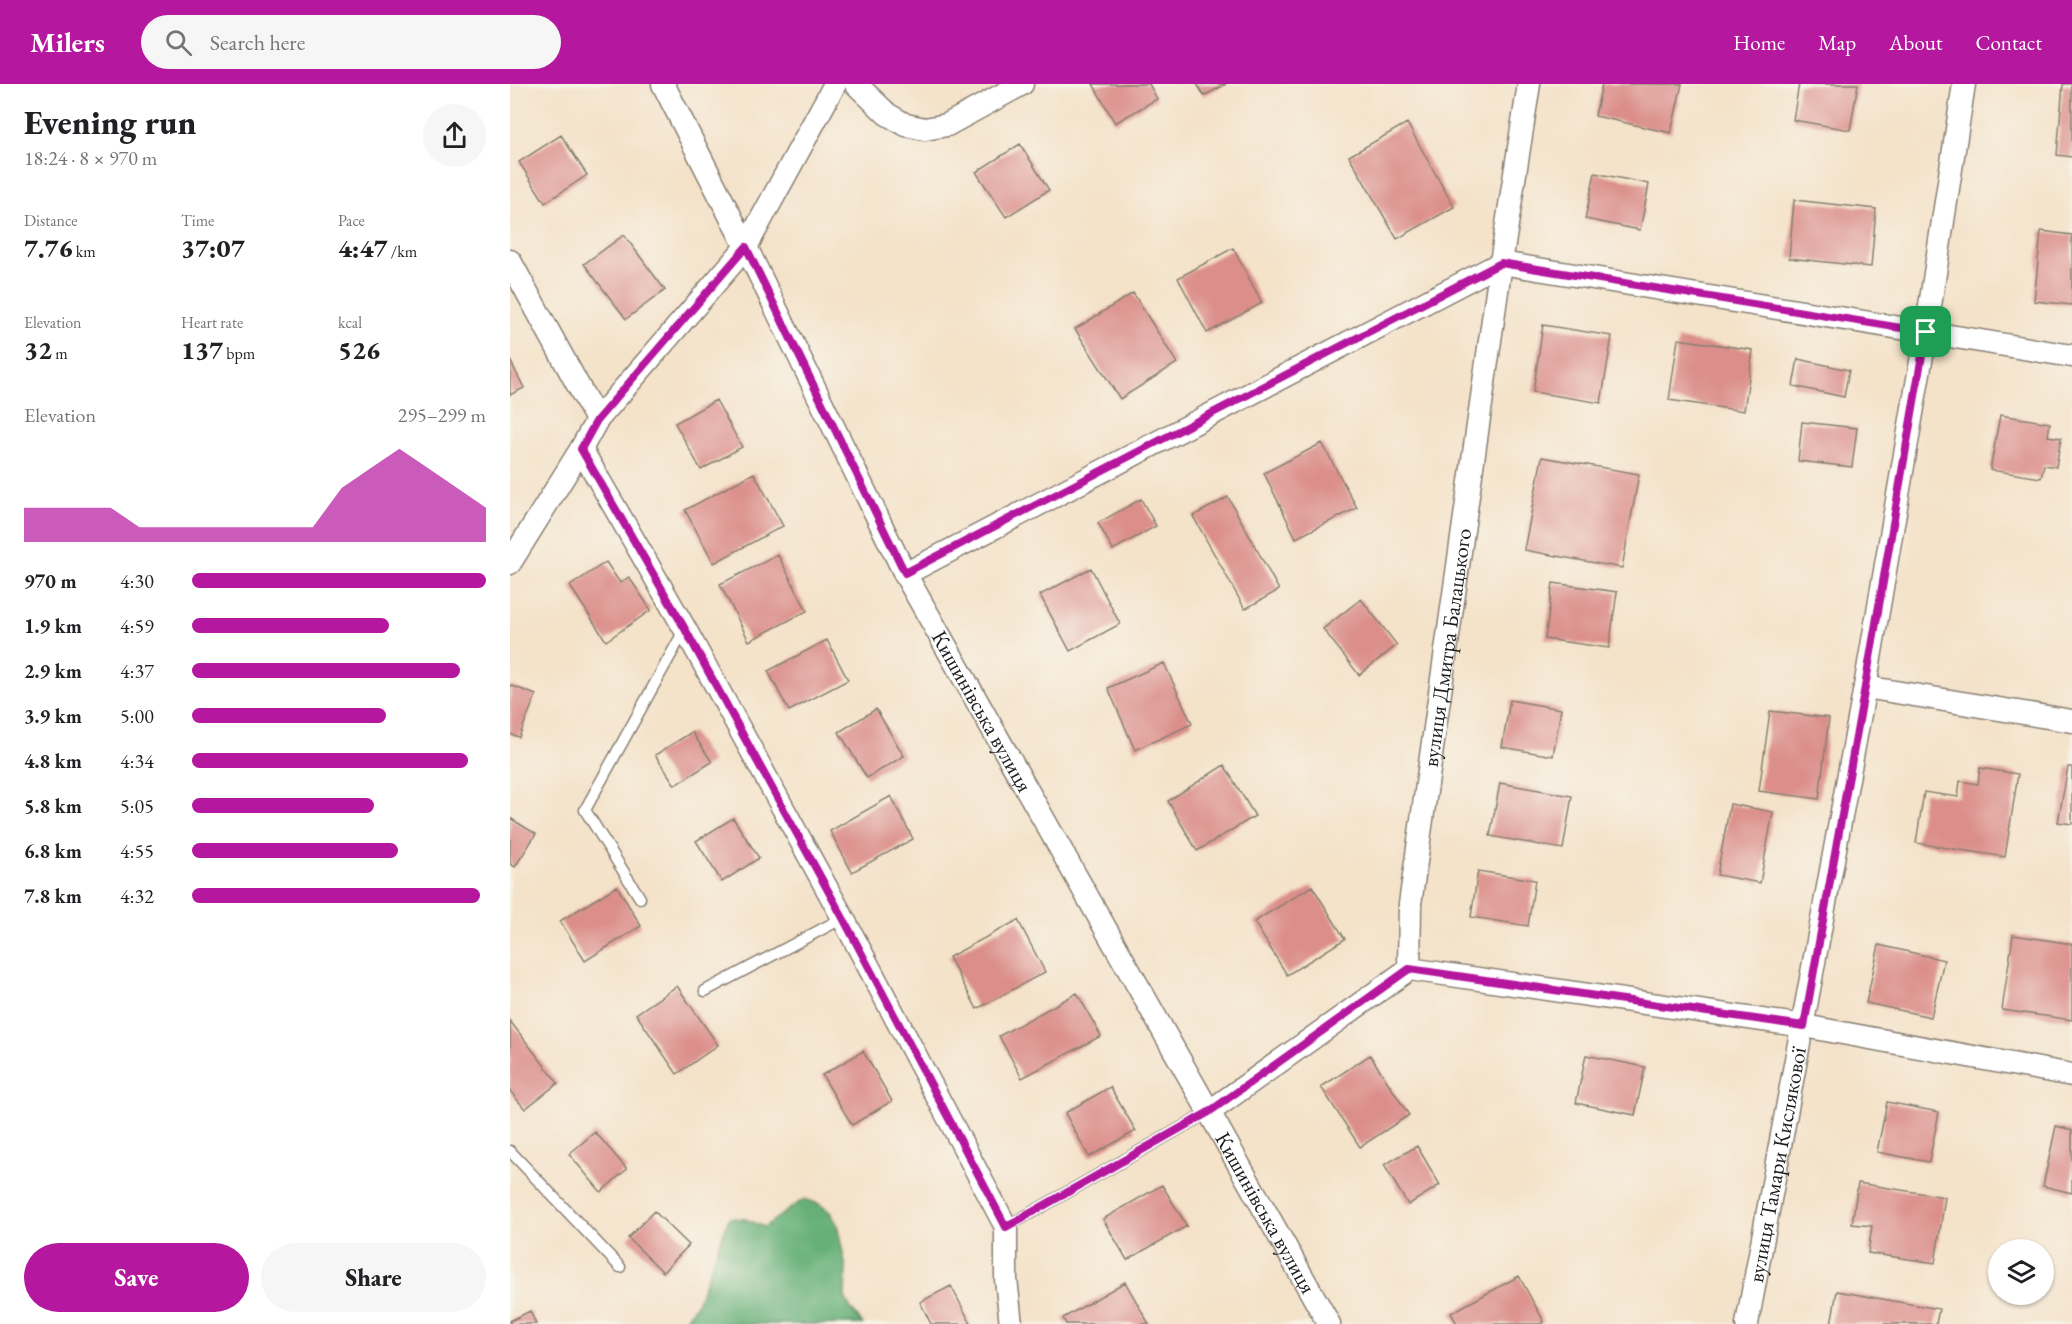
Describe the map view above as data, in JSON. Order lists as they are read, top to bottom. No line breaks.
{"streets":{"street":["вулиця Дмитра Балацького","Кишинівська вулиця","вулиця Тамари Кислякової"]},"page":{"header":"Milers","search":"Search here","nav":["Home","Map","About","Contact"],"heading":["Evening run","18:24 · 8 × 970 m"],"stats":[["Distance","7.76 km"],["Time","37:07"],["Pace","4:47 /km"],["Elevation","32 m"],["Heart rate","137 bpm"],["kcal","526"]],"chart":["Elevation","295–299 m"],"list":[{"name":"970 m","note":"4:30"},{"name":"1.9 km","note":"4:59"},{"name":"2.9 km","note":"4:37"},{"name":"3.9 km","note":"5:00"},{"name":"4.8 km","note":"4:34"},{"name":"5.8 km","note":"5:05"},{"name":"6.8 km","note":"4:55"},{"name":"7.8 km","note":"4:32"}],"buttons":["Save","Share"]}}
